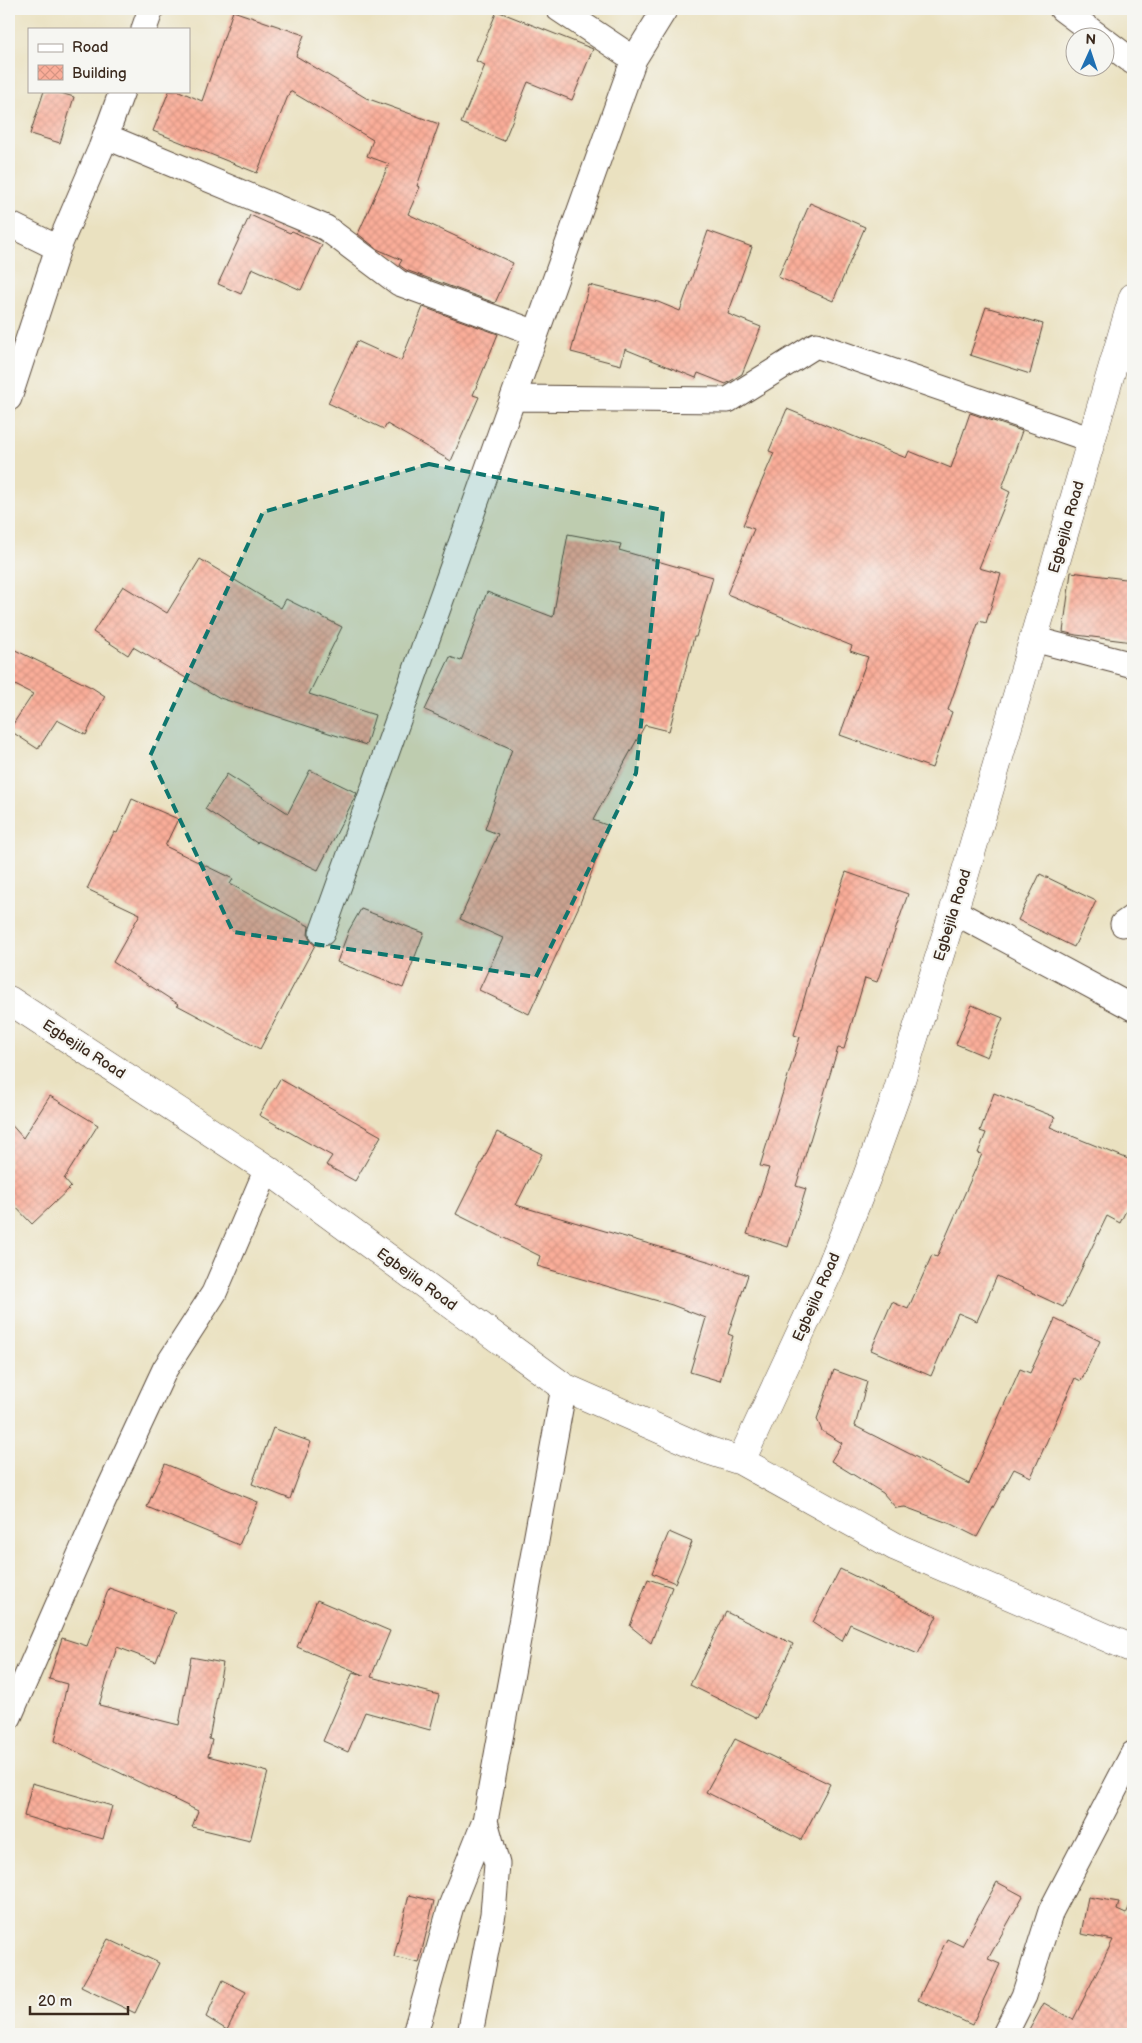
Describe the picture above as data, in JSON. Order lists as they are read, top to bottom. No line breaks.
{"streets":{"street":["Egbejila Road"]},"legend":["Road","Building"],"scale_bar":"20 m","north":"top"}
